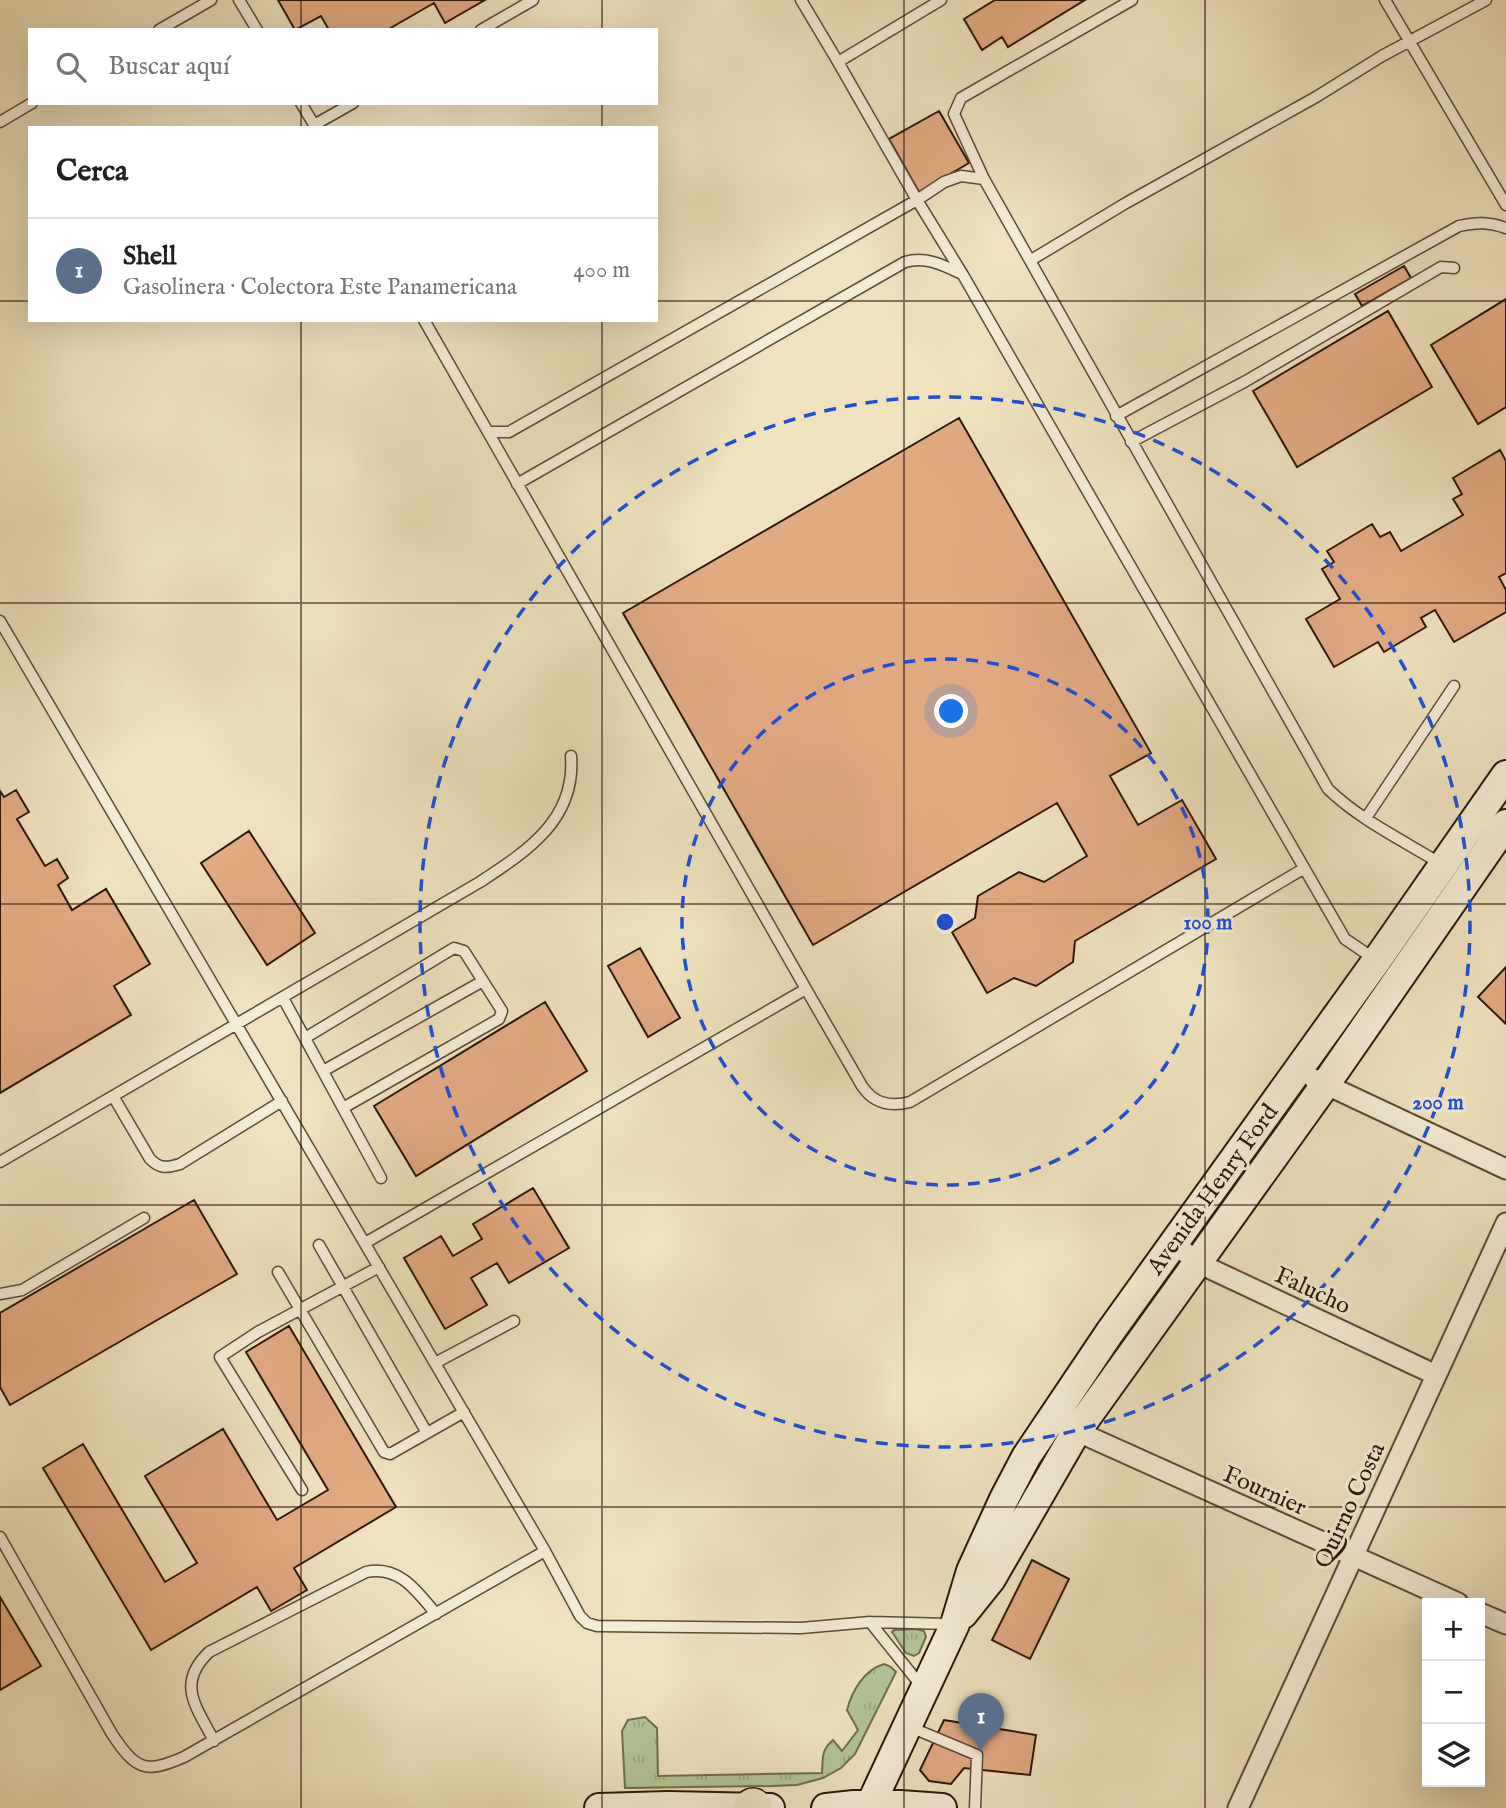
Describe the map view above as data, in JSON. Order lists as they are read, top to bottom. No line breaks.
{"streets":{"main road":["Avenida Henry Ford"],"street":["Falucho","Fournier","Quirno Costa"]},"crossings":[["Avenida Henry Ford","Falucho"],["Avenida Henry Ford","Fournier"],["Falucho","Quirno Costa"],["Fournier","Quirno Costa"]],"page":{"search":"Buscar aquí","heading":"Cerca","list":[{"mark":"1","name":"Shell","note":"Gasolinera · Colectora Este Panamericana","value":"400 m"}],"map_buttons":["+","−"],"pins":"1"},"rings":["100 m","200 m"]}
